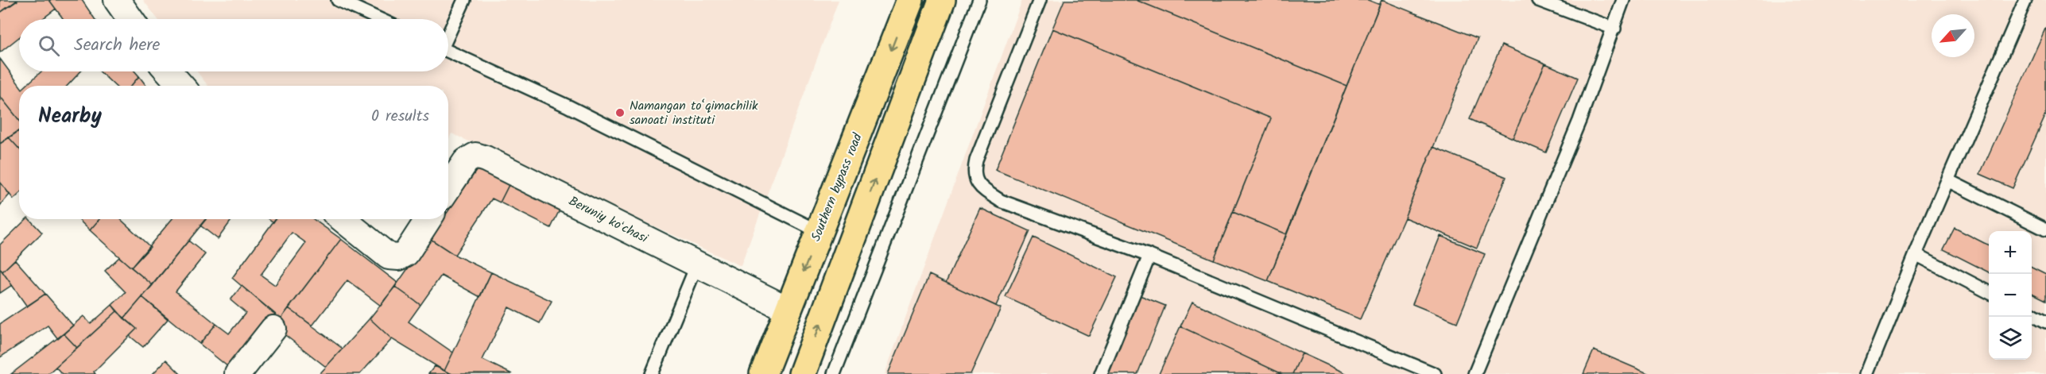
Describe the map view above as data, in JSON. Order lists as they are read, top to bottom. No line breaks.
{"streets":{"highway":["Southern bypass road"],"street":["Beruniy koʻchasi"]},"crossings":[["Southern bypass road","Beruniy koʻchasi"]],"places":["Namangan to‘qimachilik sanoati instituti"],"north":"bottom left","page":{"search":"Search here","heading":["Nearby","0 results"],"map_buttons":["+","−"]}}
